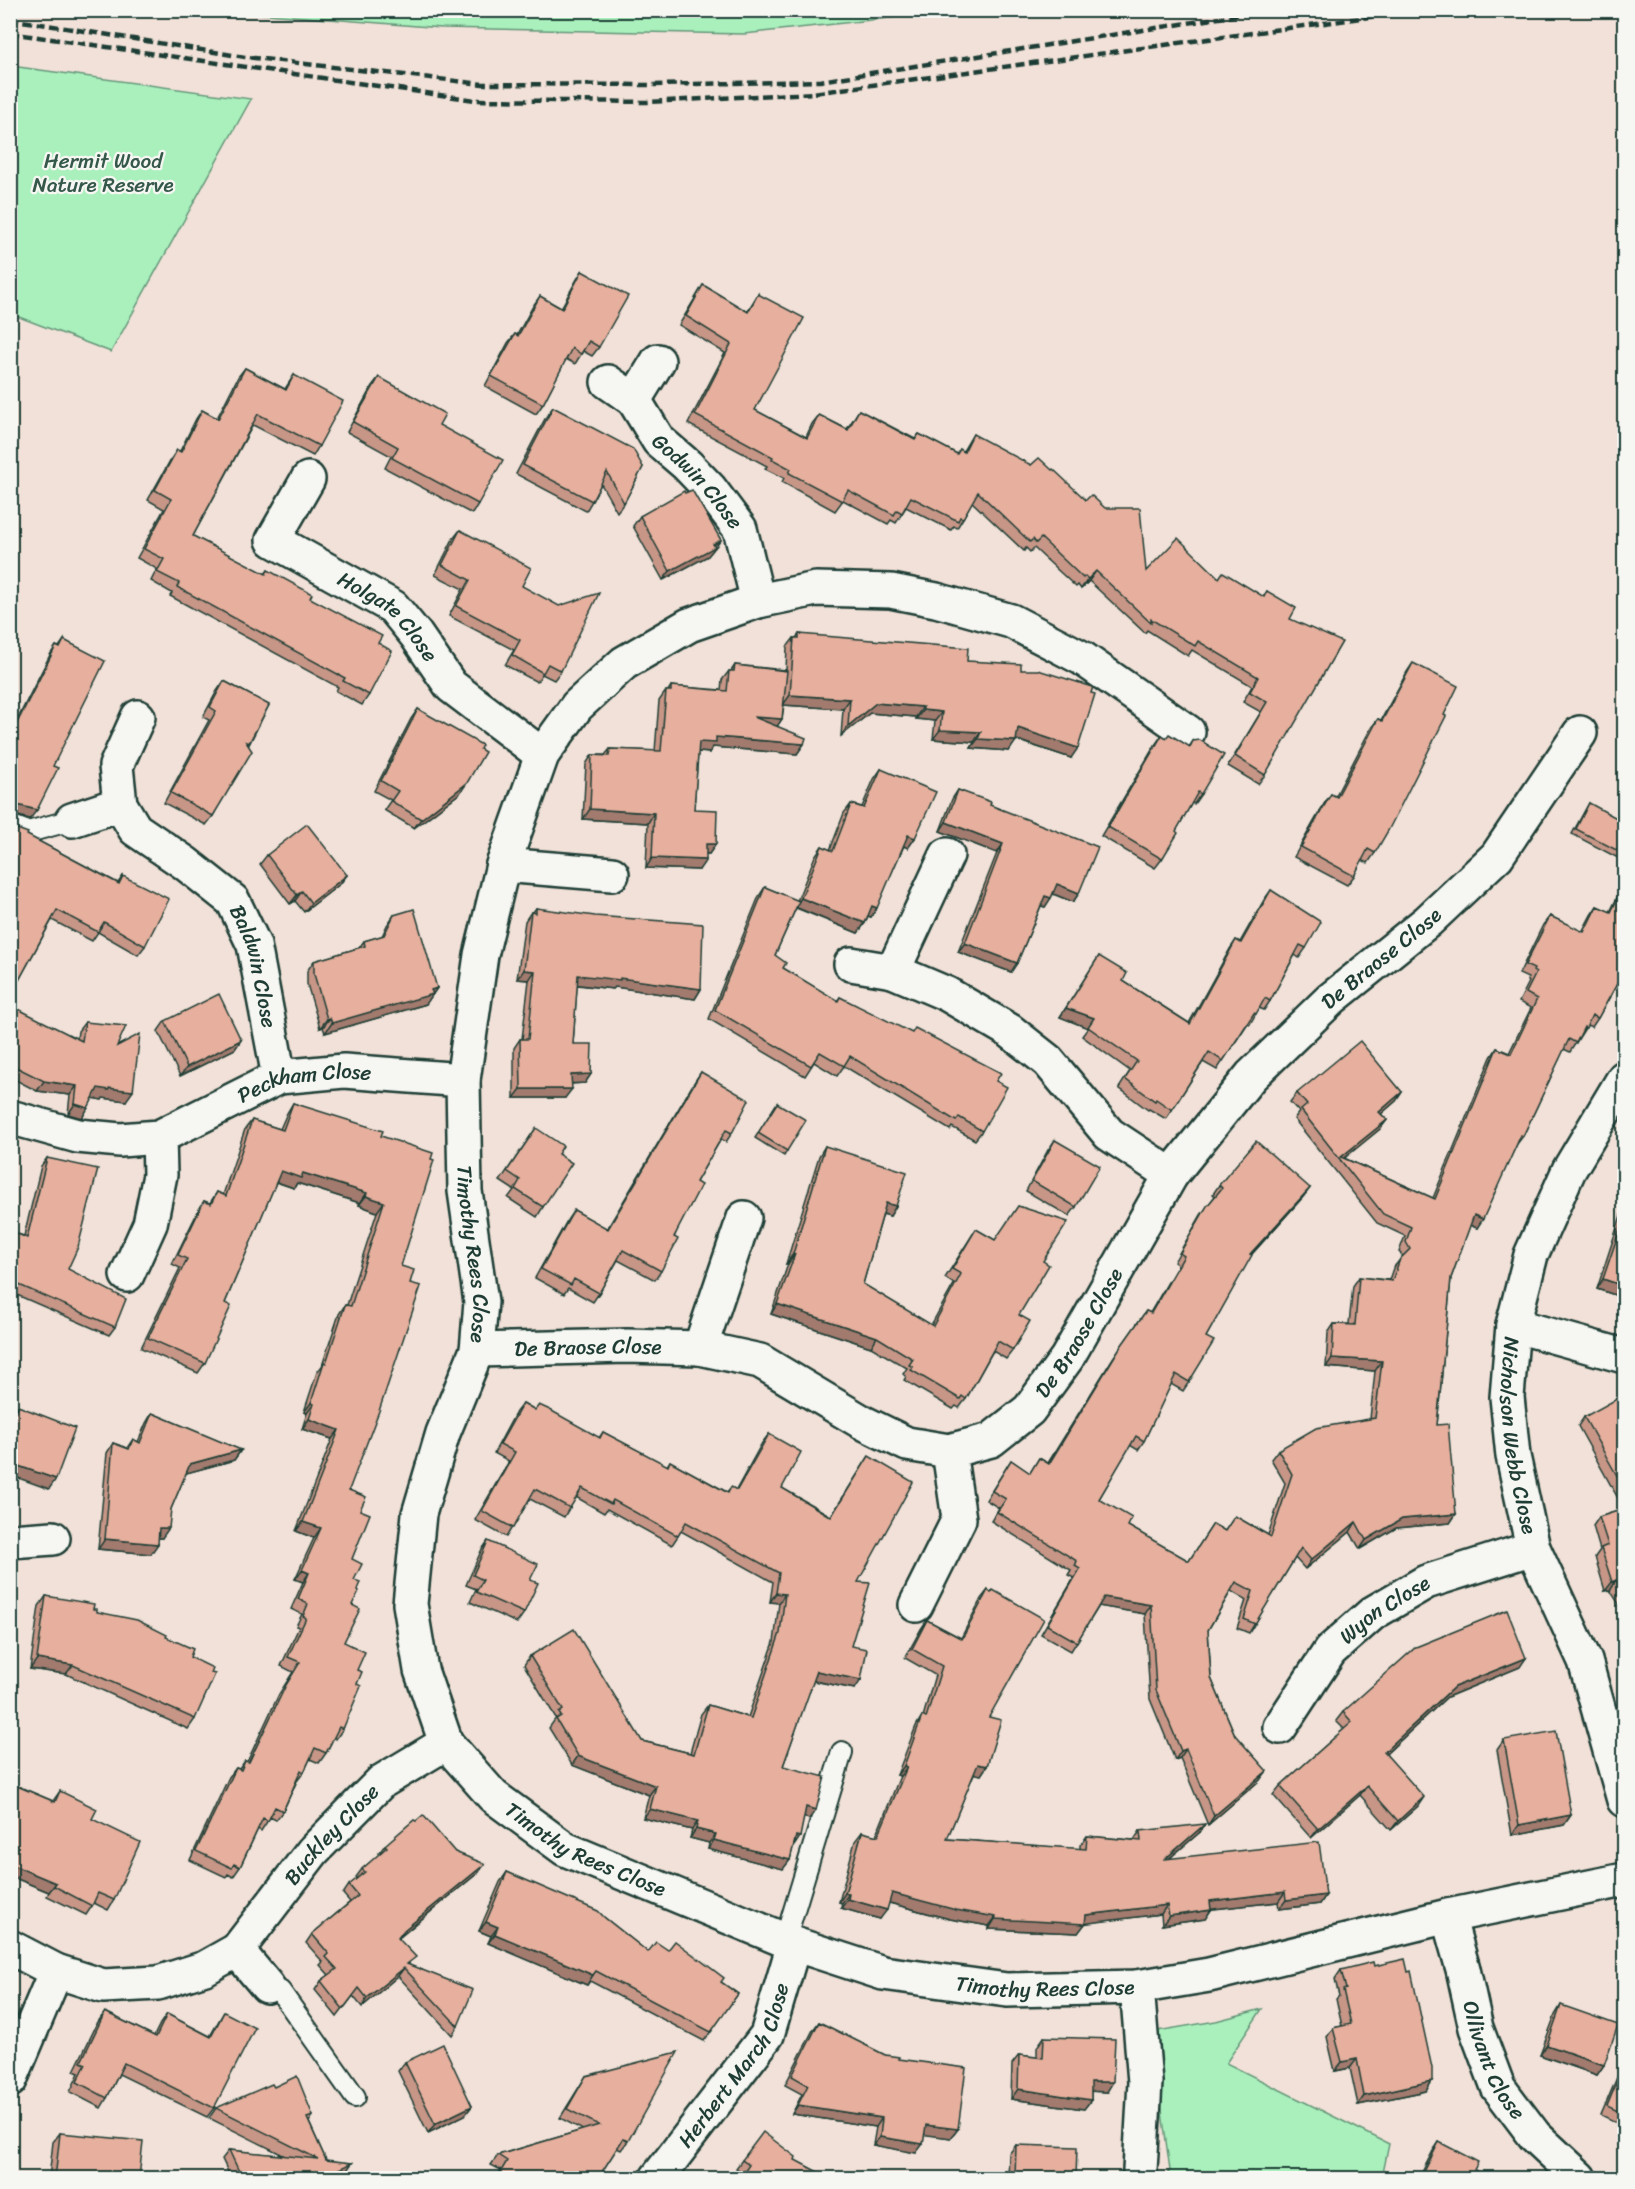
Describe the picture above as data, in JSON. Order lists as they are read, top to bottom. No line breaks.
{"streets":{"street":["Godwin Close","Holgate Close","De Braose Close","Baldwin Close","Peckham Close","Timothy Rees Close","Nicholson Webb Close","Wyon Close","Buckley Close","Ollivant Close","Herbert March Close"]},"crossings":[["Godwin Close","Timothy Rees Close"],["Holgate Close","Timothy Rees Close"],["De Braose Close","Timothy Rees Close"],["Baldwin Close","Peckham Close"],["Peckham Close","Timothy Rees Close"],["Timothy Rees Close","Buckley Close"],["Timothy Rees Close","Ollivant Close"],["Timothy Rees Close","Herbert March Close"],["Nicholson Webb Close","Wyon Close"]],"parks":["Hermit Wood Nature Reserve"]}
